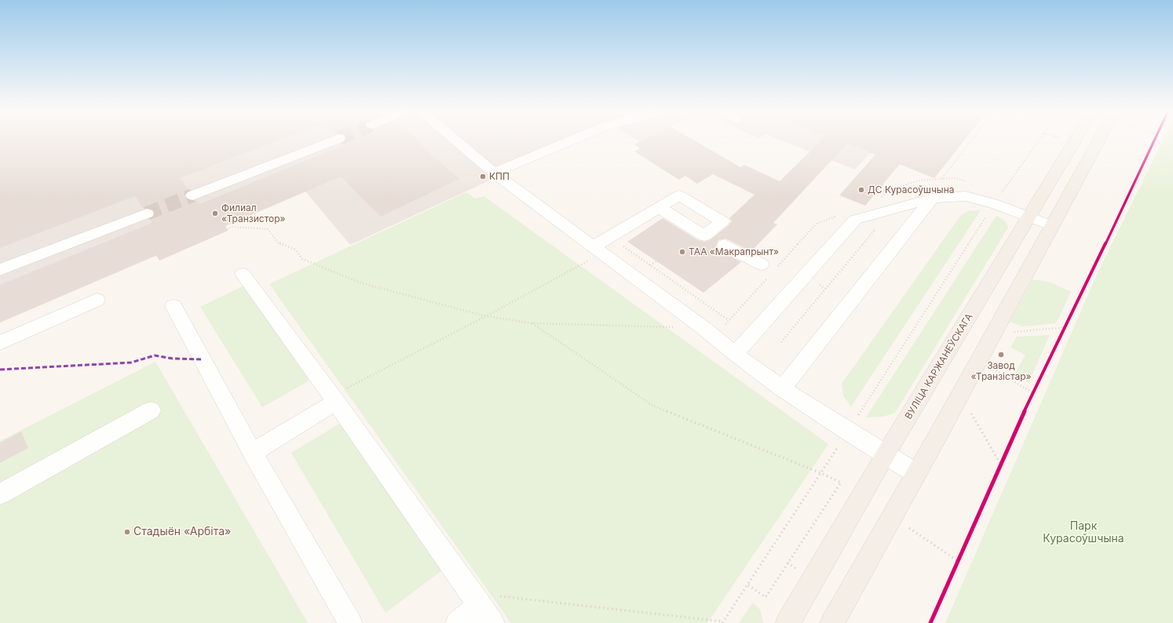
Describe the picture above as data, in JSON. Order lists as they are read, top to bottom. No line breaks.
{"streets":{"main road":["ВУЛІЦА КАРЖАНЕЎСКАГА"]},"parks":["Парк Курасоўшчына"],"places":["КПП","ДС Курасоўшчына","Филиал «Транзистор»","ТАА «Макрапрынт»","Завод «Транзістар»","Стадыён «Арбіта»"]}
